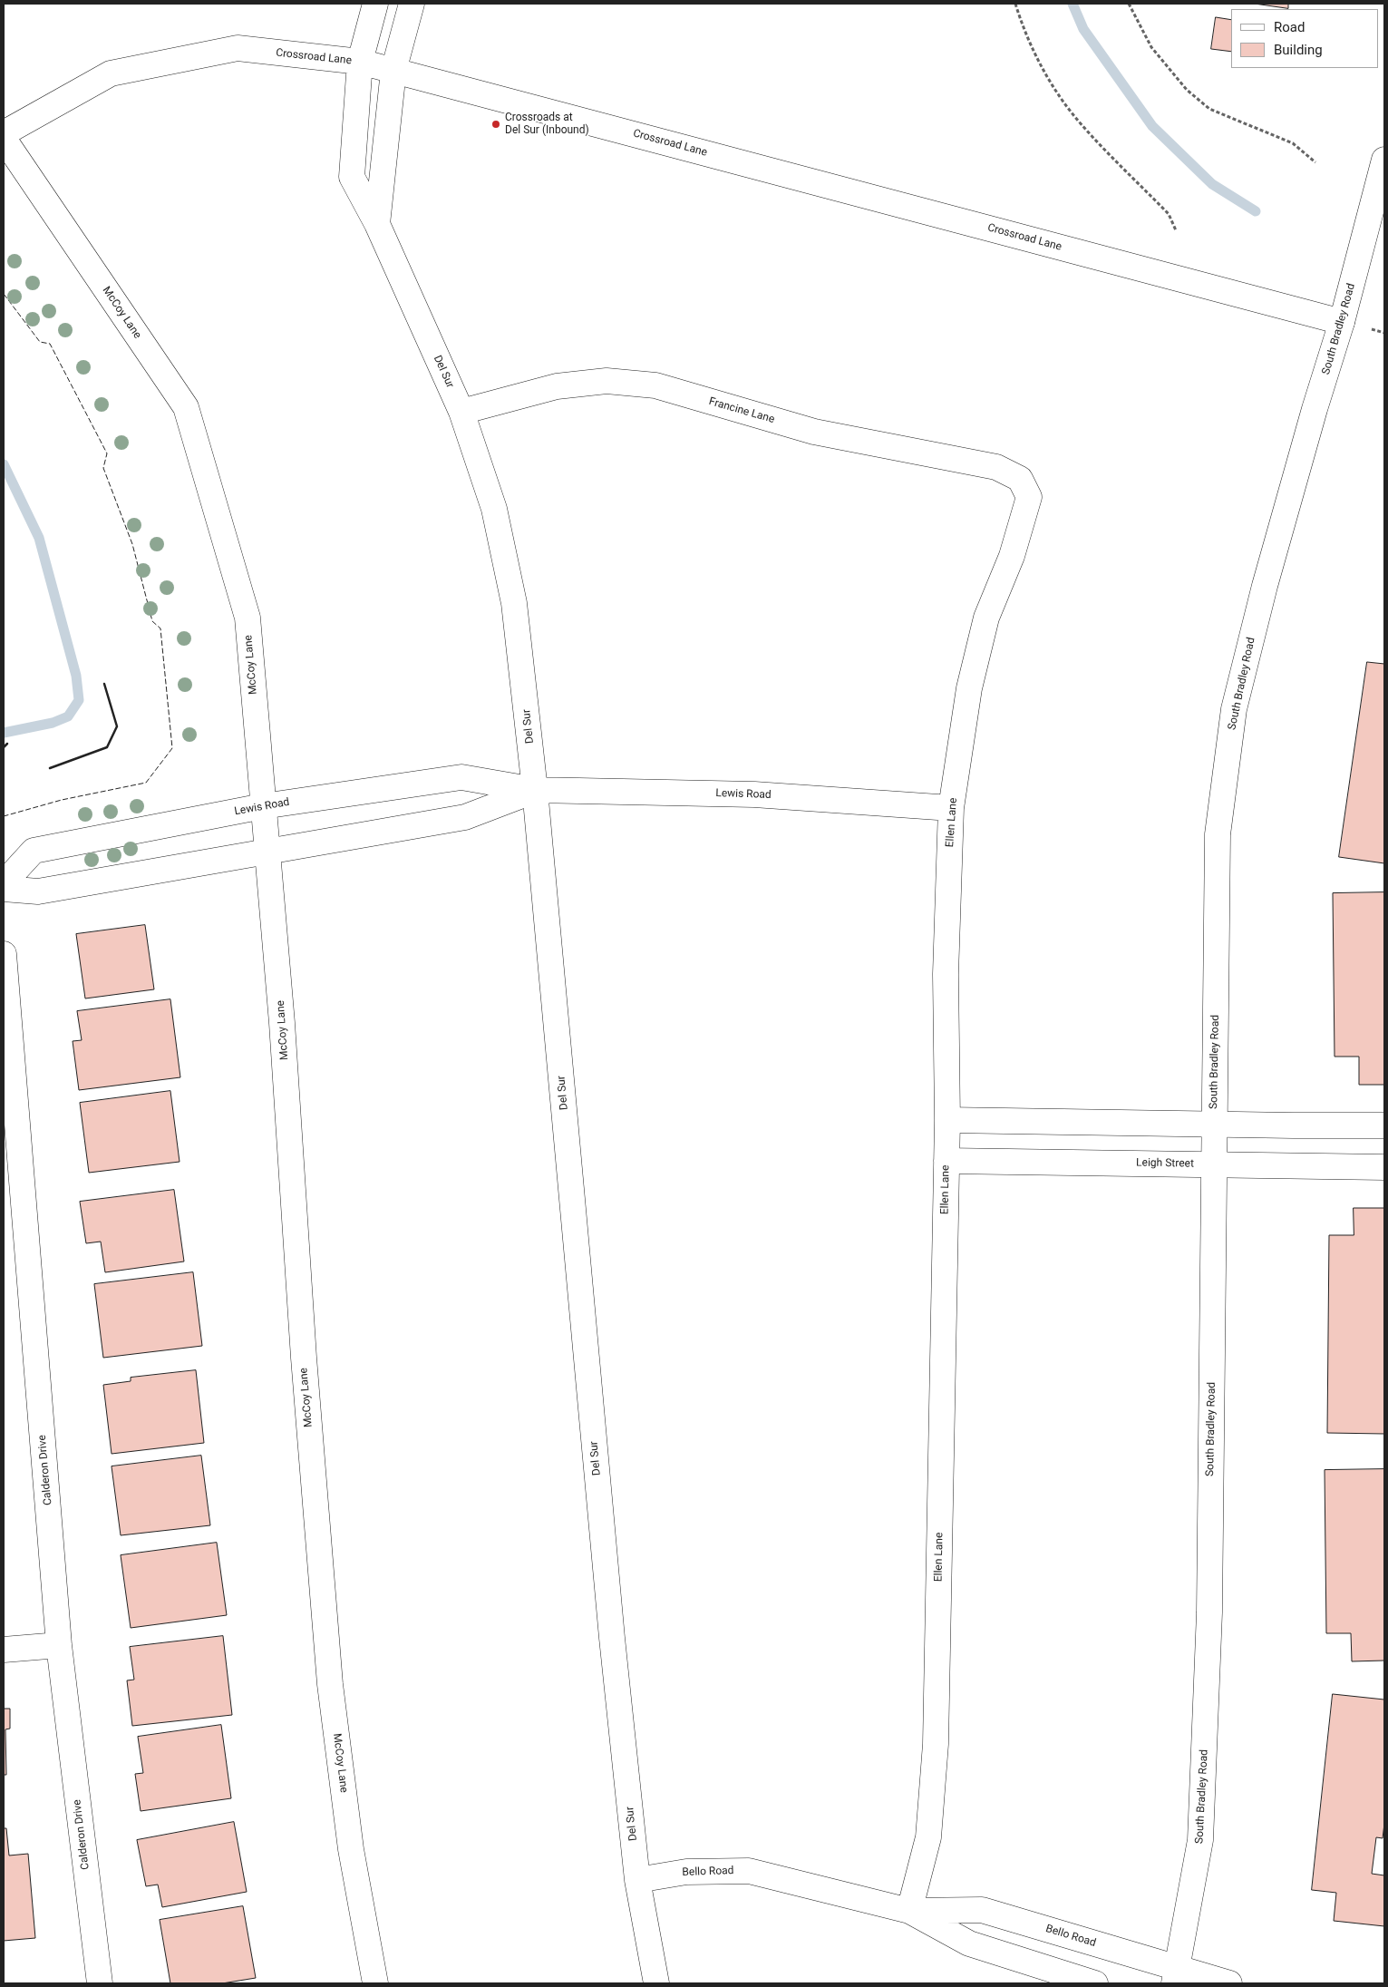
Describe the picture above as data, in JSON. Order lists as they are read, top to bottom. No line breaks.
{"streets":{"street":["Crossroad Lane","McCoy Lane","South Bradley Road","Del Sur","Francine Lane","Lewis Road","Ellen Lane","Leigh Street","Calderon Drive","Bello Road"]},"crossings":[["Crossroad Lane","South Bradley Road"],["Crossroad Lane","Del Sur"],["McCoy Lane","Lewis Road"],["South Bradley Road","Leigh Street"],["South Bradley Road","Bello Road"],["Del Sur","Francine Lane"],["Del Sur","Lewis Road"],["Del Sur","Bello Road"],["Francine Lane","Ellen Lane"],["Lewis Road","Ellen Lane"],["Ellen Lane","Leigh Street"],["Ellen Lane","Bello Road"]],"places":["Crossroads at Del Sur (Inbound)"],"legend":["Road","Building"]}
